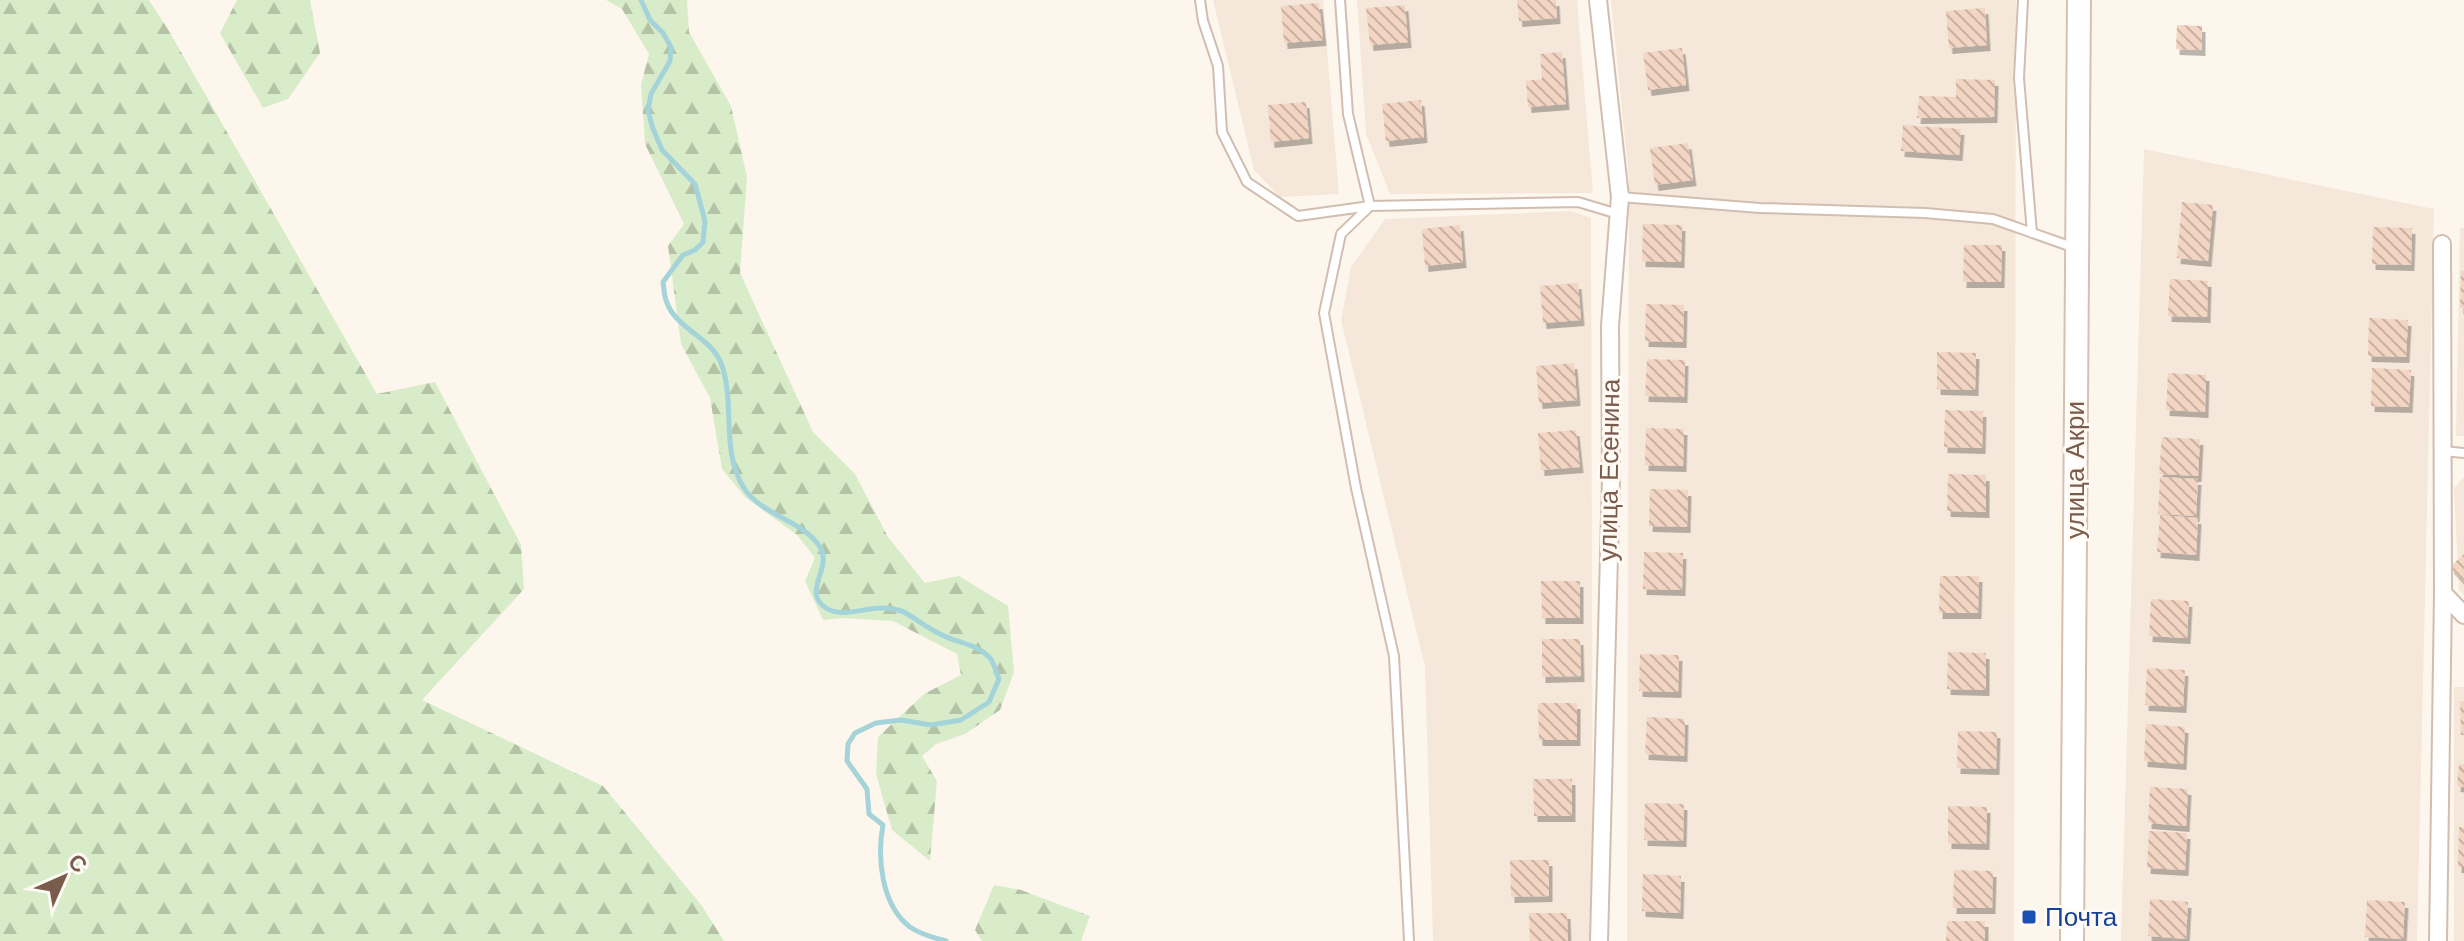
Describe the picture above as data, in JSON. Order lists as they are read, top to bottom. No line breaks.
{"streets":{"main road":["улица Акри"],"street":["улица Есенина"]},"places":{"transit":["Почта"]},"north":"top right"}
